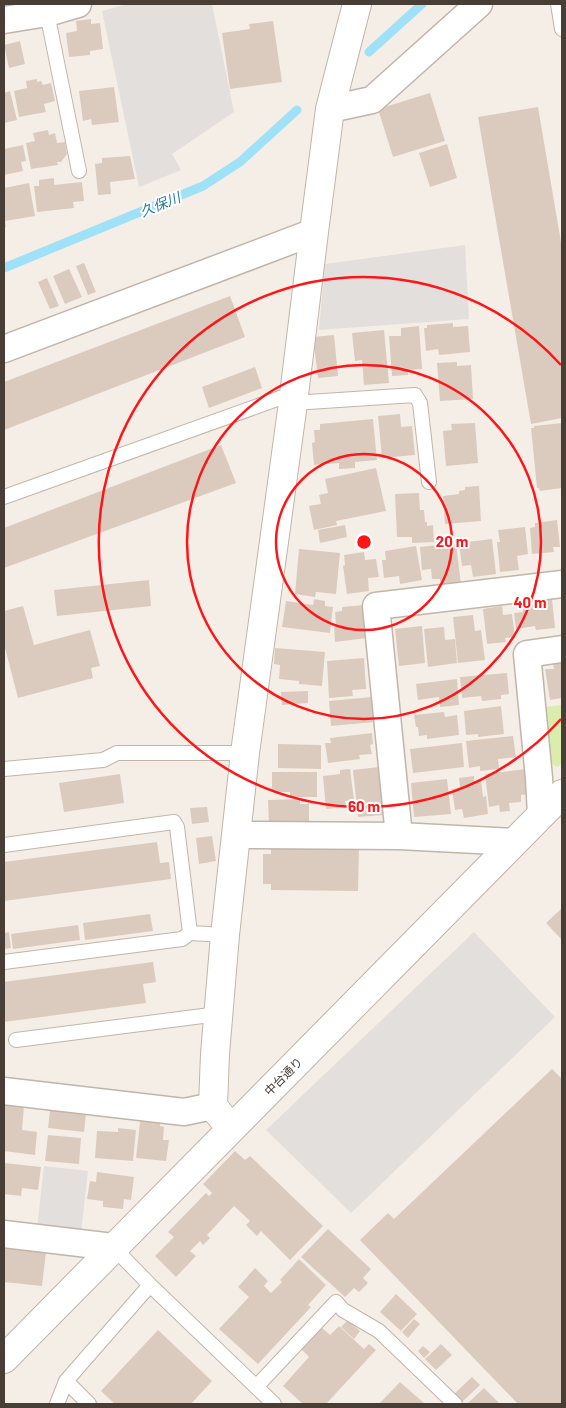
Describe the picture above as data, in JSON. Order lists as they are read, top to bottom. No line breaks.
{"streets":{"street":["中台通り"]},"water":["久保川"],"rings":["20 m","40 m","60 m"]}
